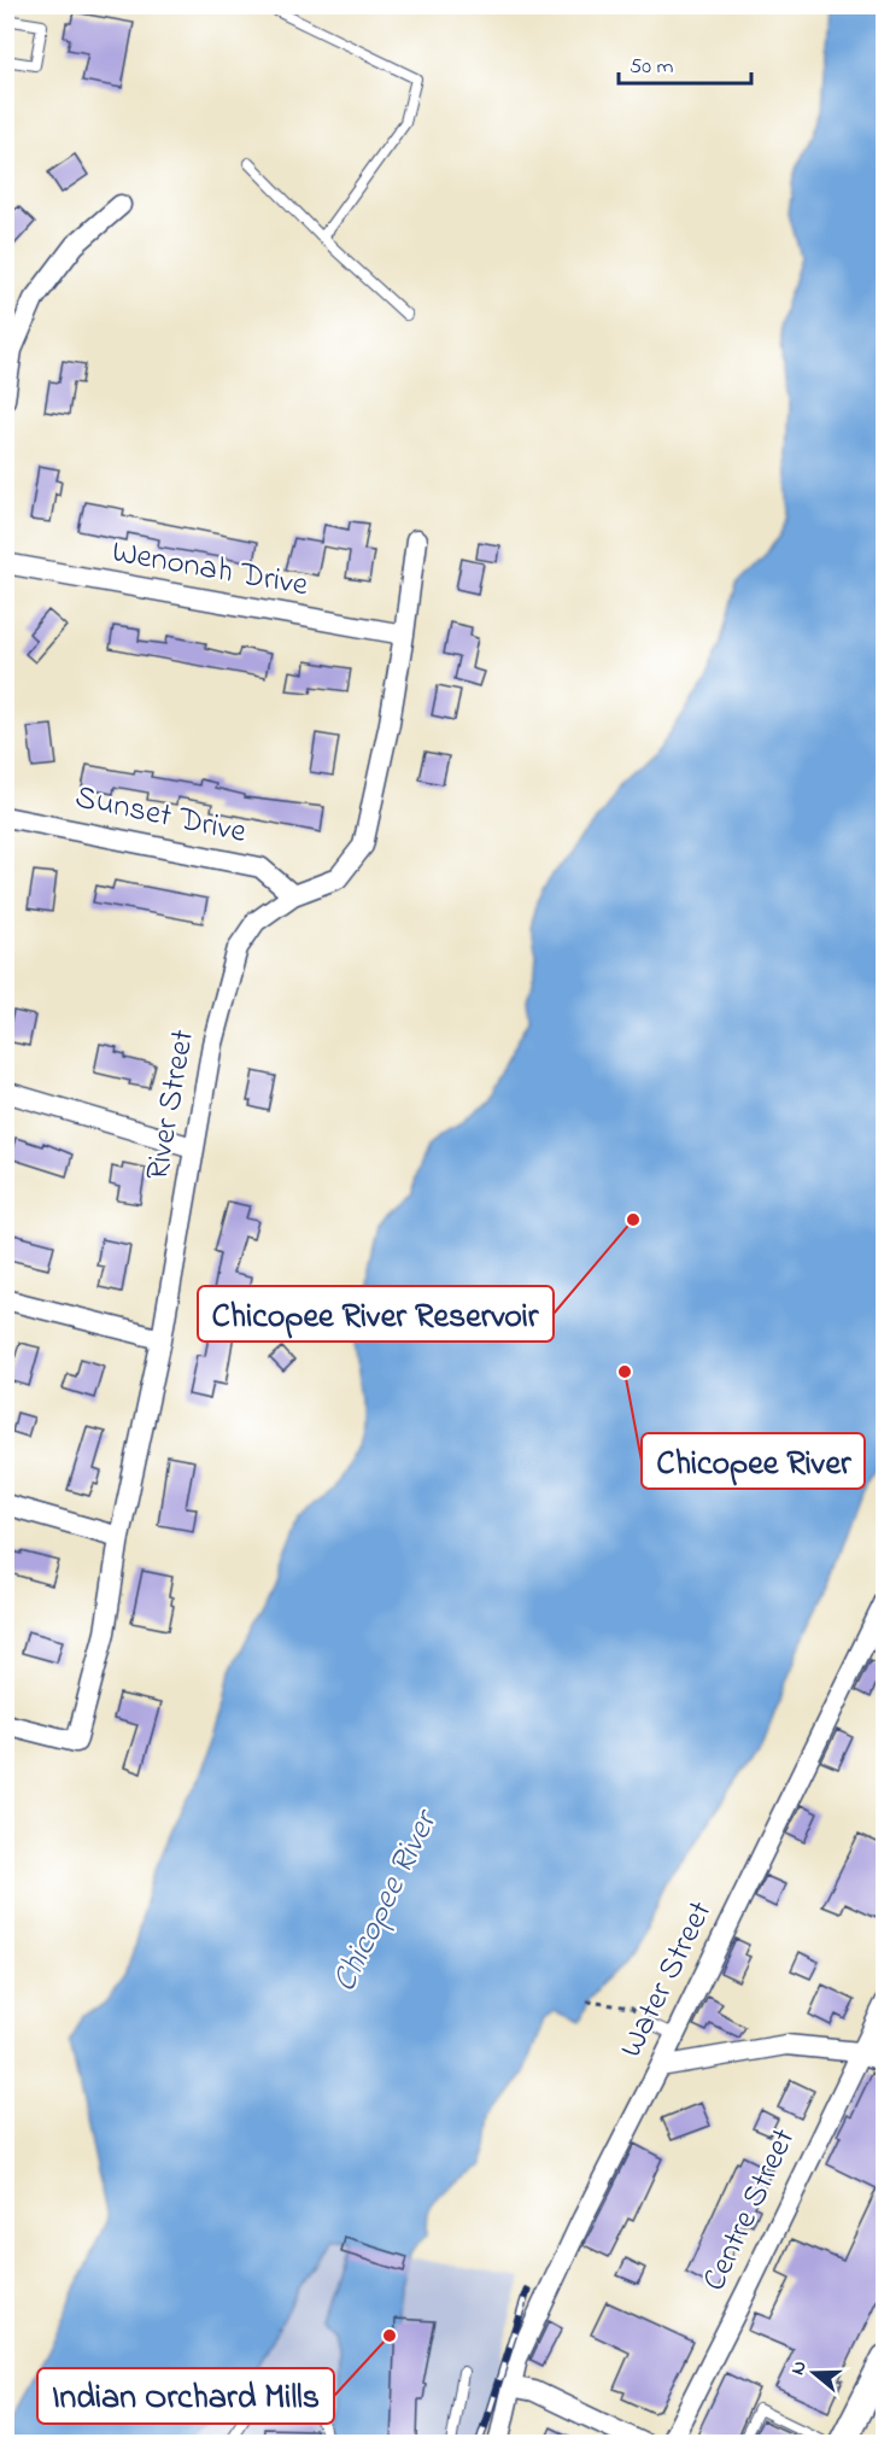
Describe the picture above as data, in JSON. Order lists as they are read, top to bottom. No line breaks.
{"streets":{"street":["Wenonah Drive","Sunset Drive","River Street","Water Street","Centre Street"]},"crossings":[["Wenonah Drive","River Street"],["Sunset Drive","River Street"]],"water":["Chicopee River"],"places":["Chicopee River Reservoir","Chicopee River","Indian Orchard Mills"],"scale_bar":"50 m","north":"left"}
